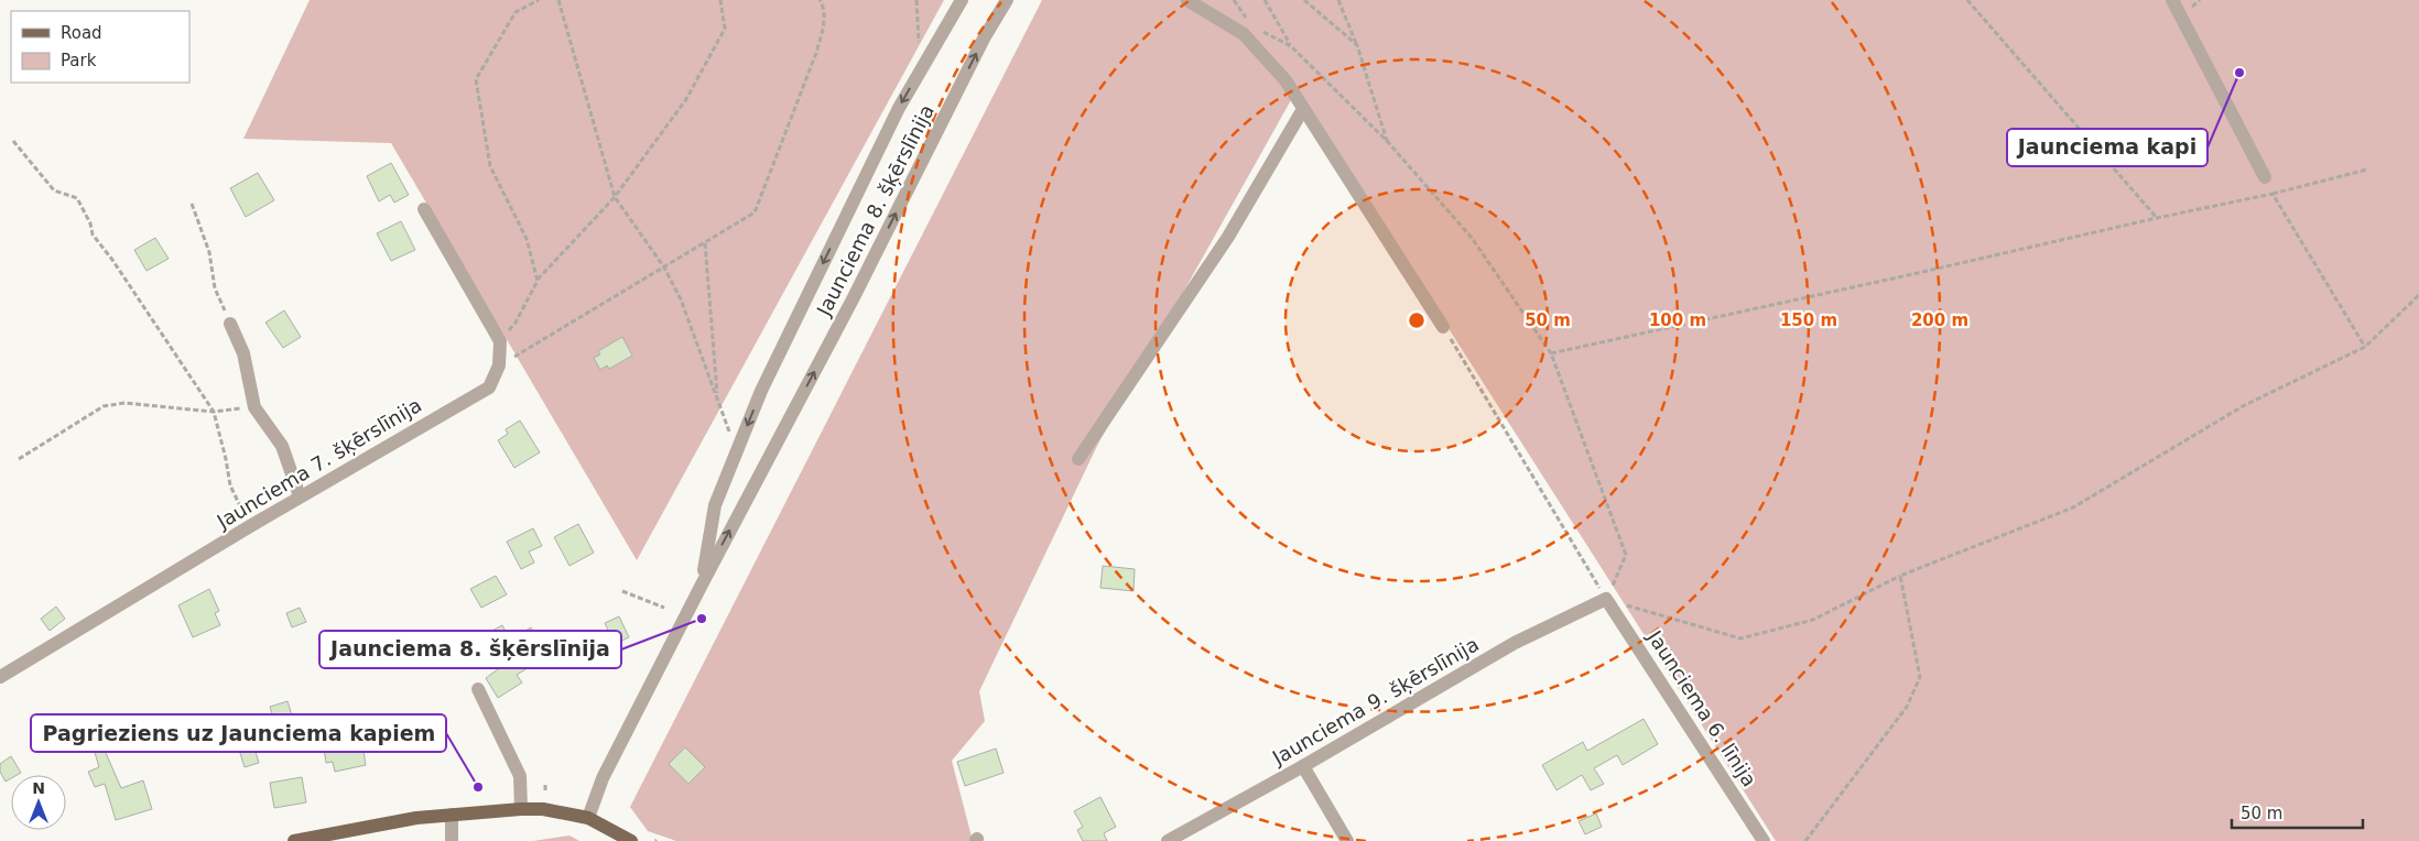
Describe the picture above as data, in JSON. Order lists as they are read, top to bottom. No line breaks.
{"streets":{"street":["Jaunciema 8. šķērslīnija","Jaunciema 7. šķērslīnija","Jaunciema 9. šķērslīnija","Jaunciema 6. līnija"]},"crossings":[["Jaunciema 9. šķērslīnija","Jaunciema 6. līnija"]],"places":["Jaunciema kapi","Jaunciema 8. šķērslīnija","Pagrieziens uz Jaunciema kapiem"],"legend":["Road","Park"],"scale_bar":"50 m","north":"top","rings":["50 m","100 m","150 m","200 m"]}
